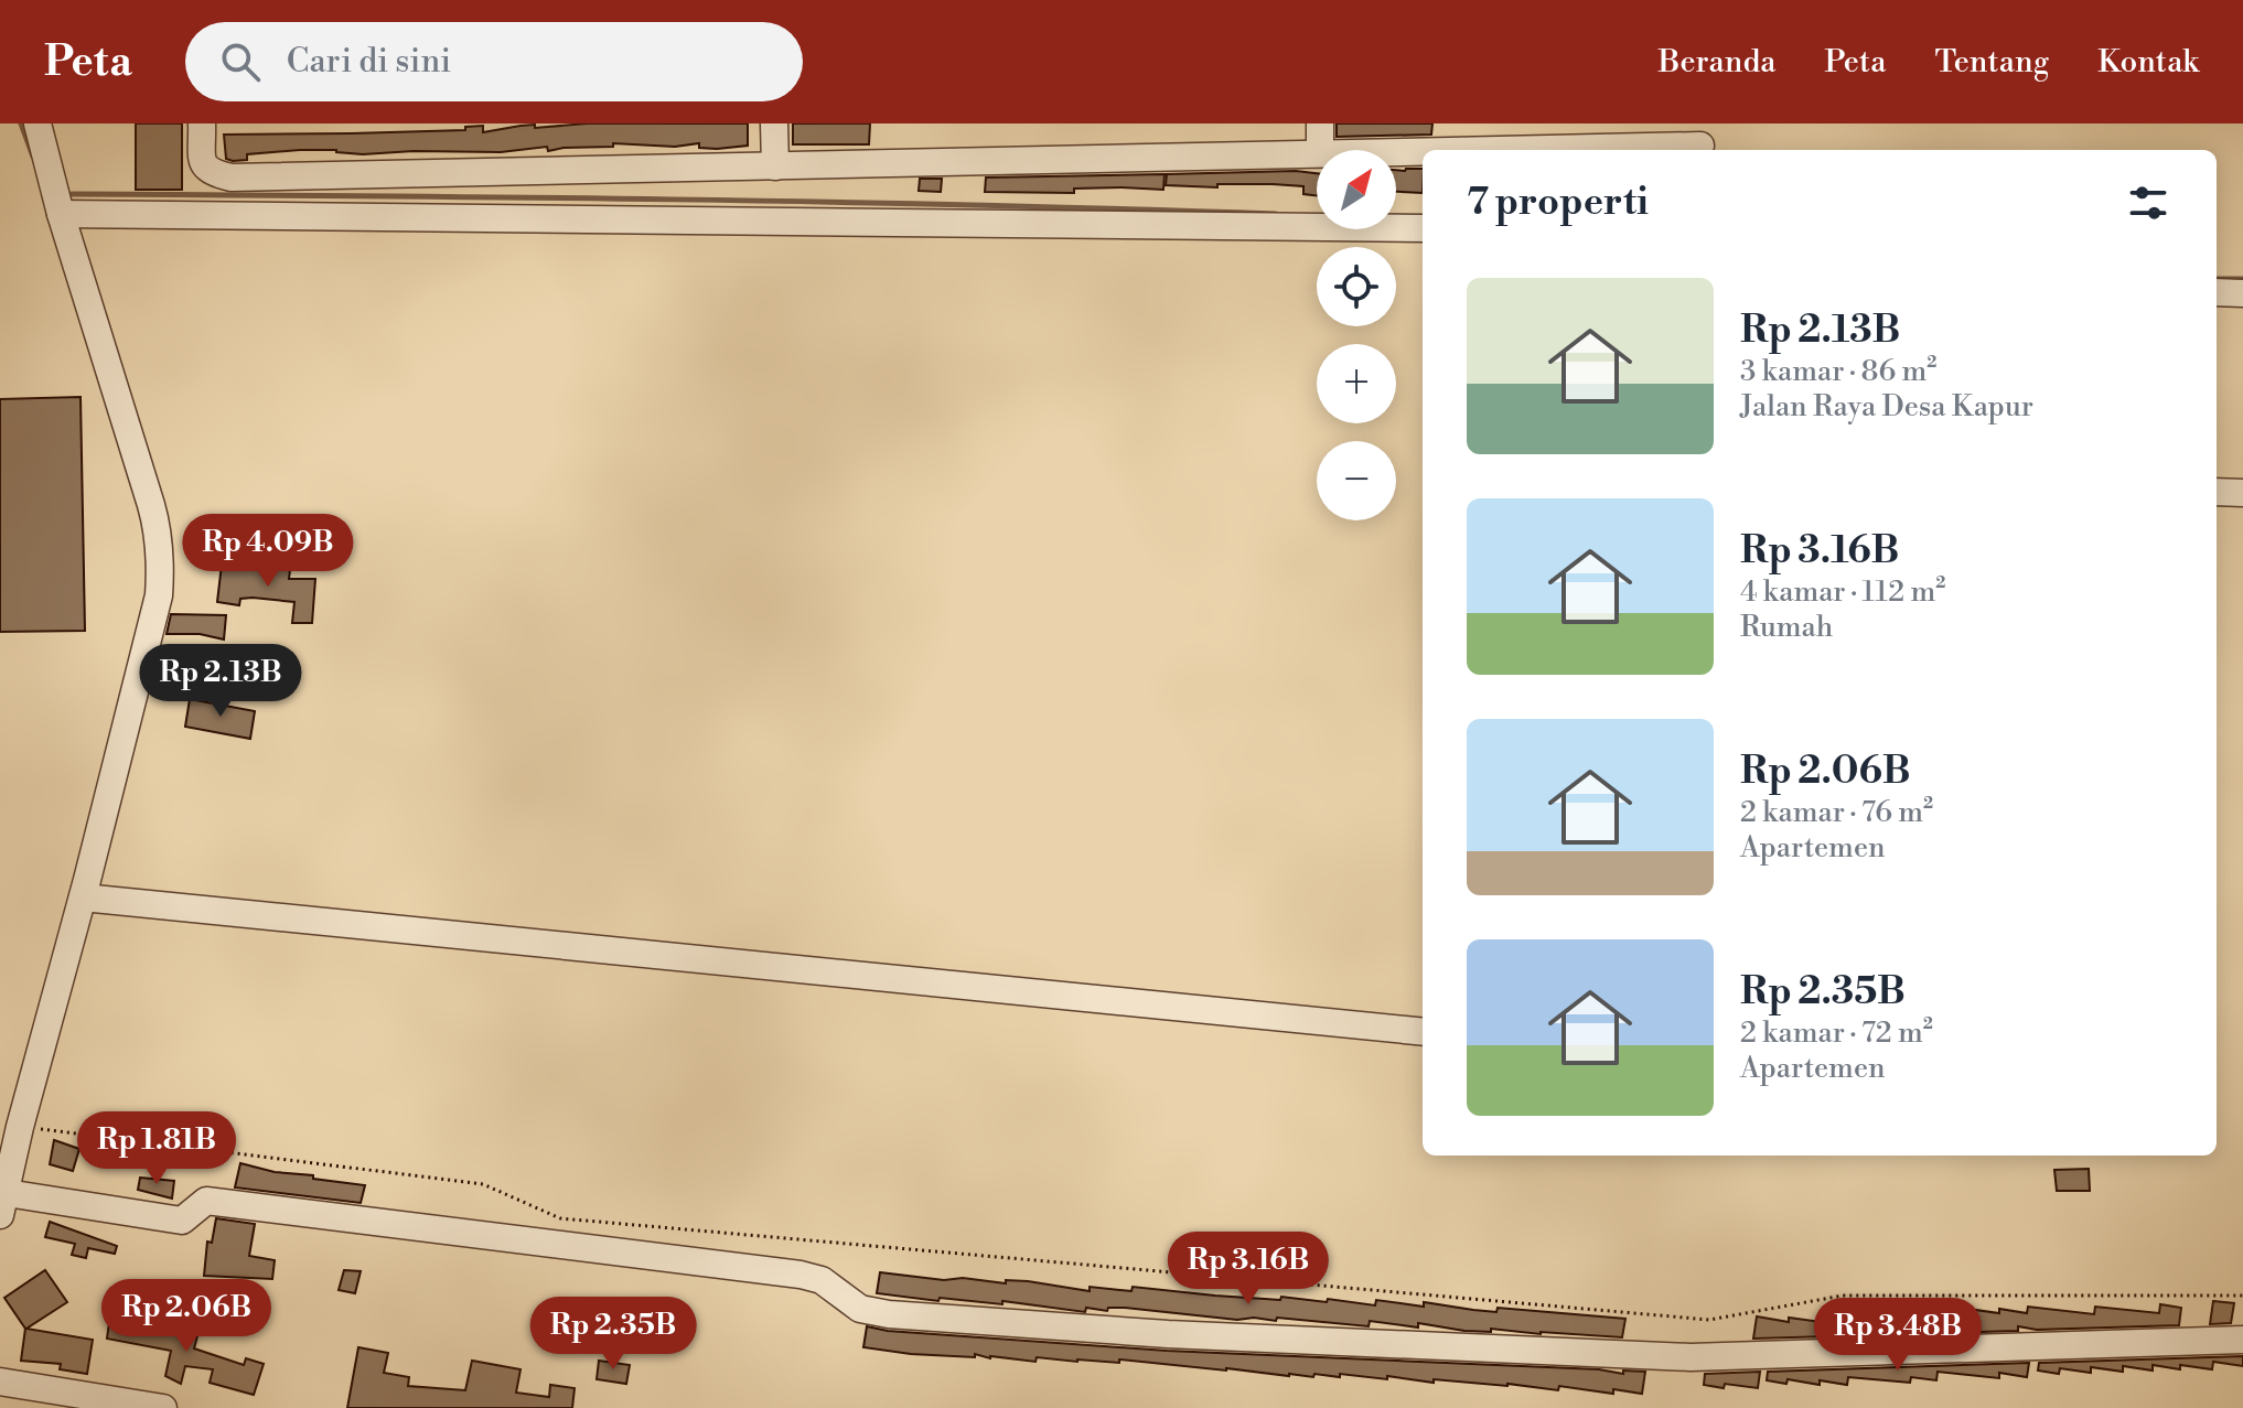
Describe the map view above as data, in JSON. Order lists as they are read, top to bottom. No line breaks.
{"north":"top right","page":{"header":"Peta","search":"Cari di sini","nav":["Beranda","Peta","Tentang","Kontak"],"map_buttons":["+","−"],"heading":"7 properti","list":[{"name":"Rp 2.13B","note":"3 kamar · 86 m² · Jalan Raya Desa Kapur"},{"name":"Rp 3.16B","note":"4 kamar · 112 m² · Rumah"},{"name":"Rp 2.06B","note":"2 kamar · 76 m² · Apartemen"},{"name":"Rp 2.35B","note":"2 kamar · 72 m² · Apartemen"}],"price":["Rp 4.09B","Rp 2.13B","Rp 1.81B","Rp 3.16B","Rp 2.06B","Rp 2.35B","Rp 3.48B"]}}
